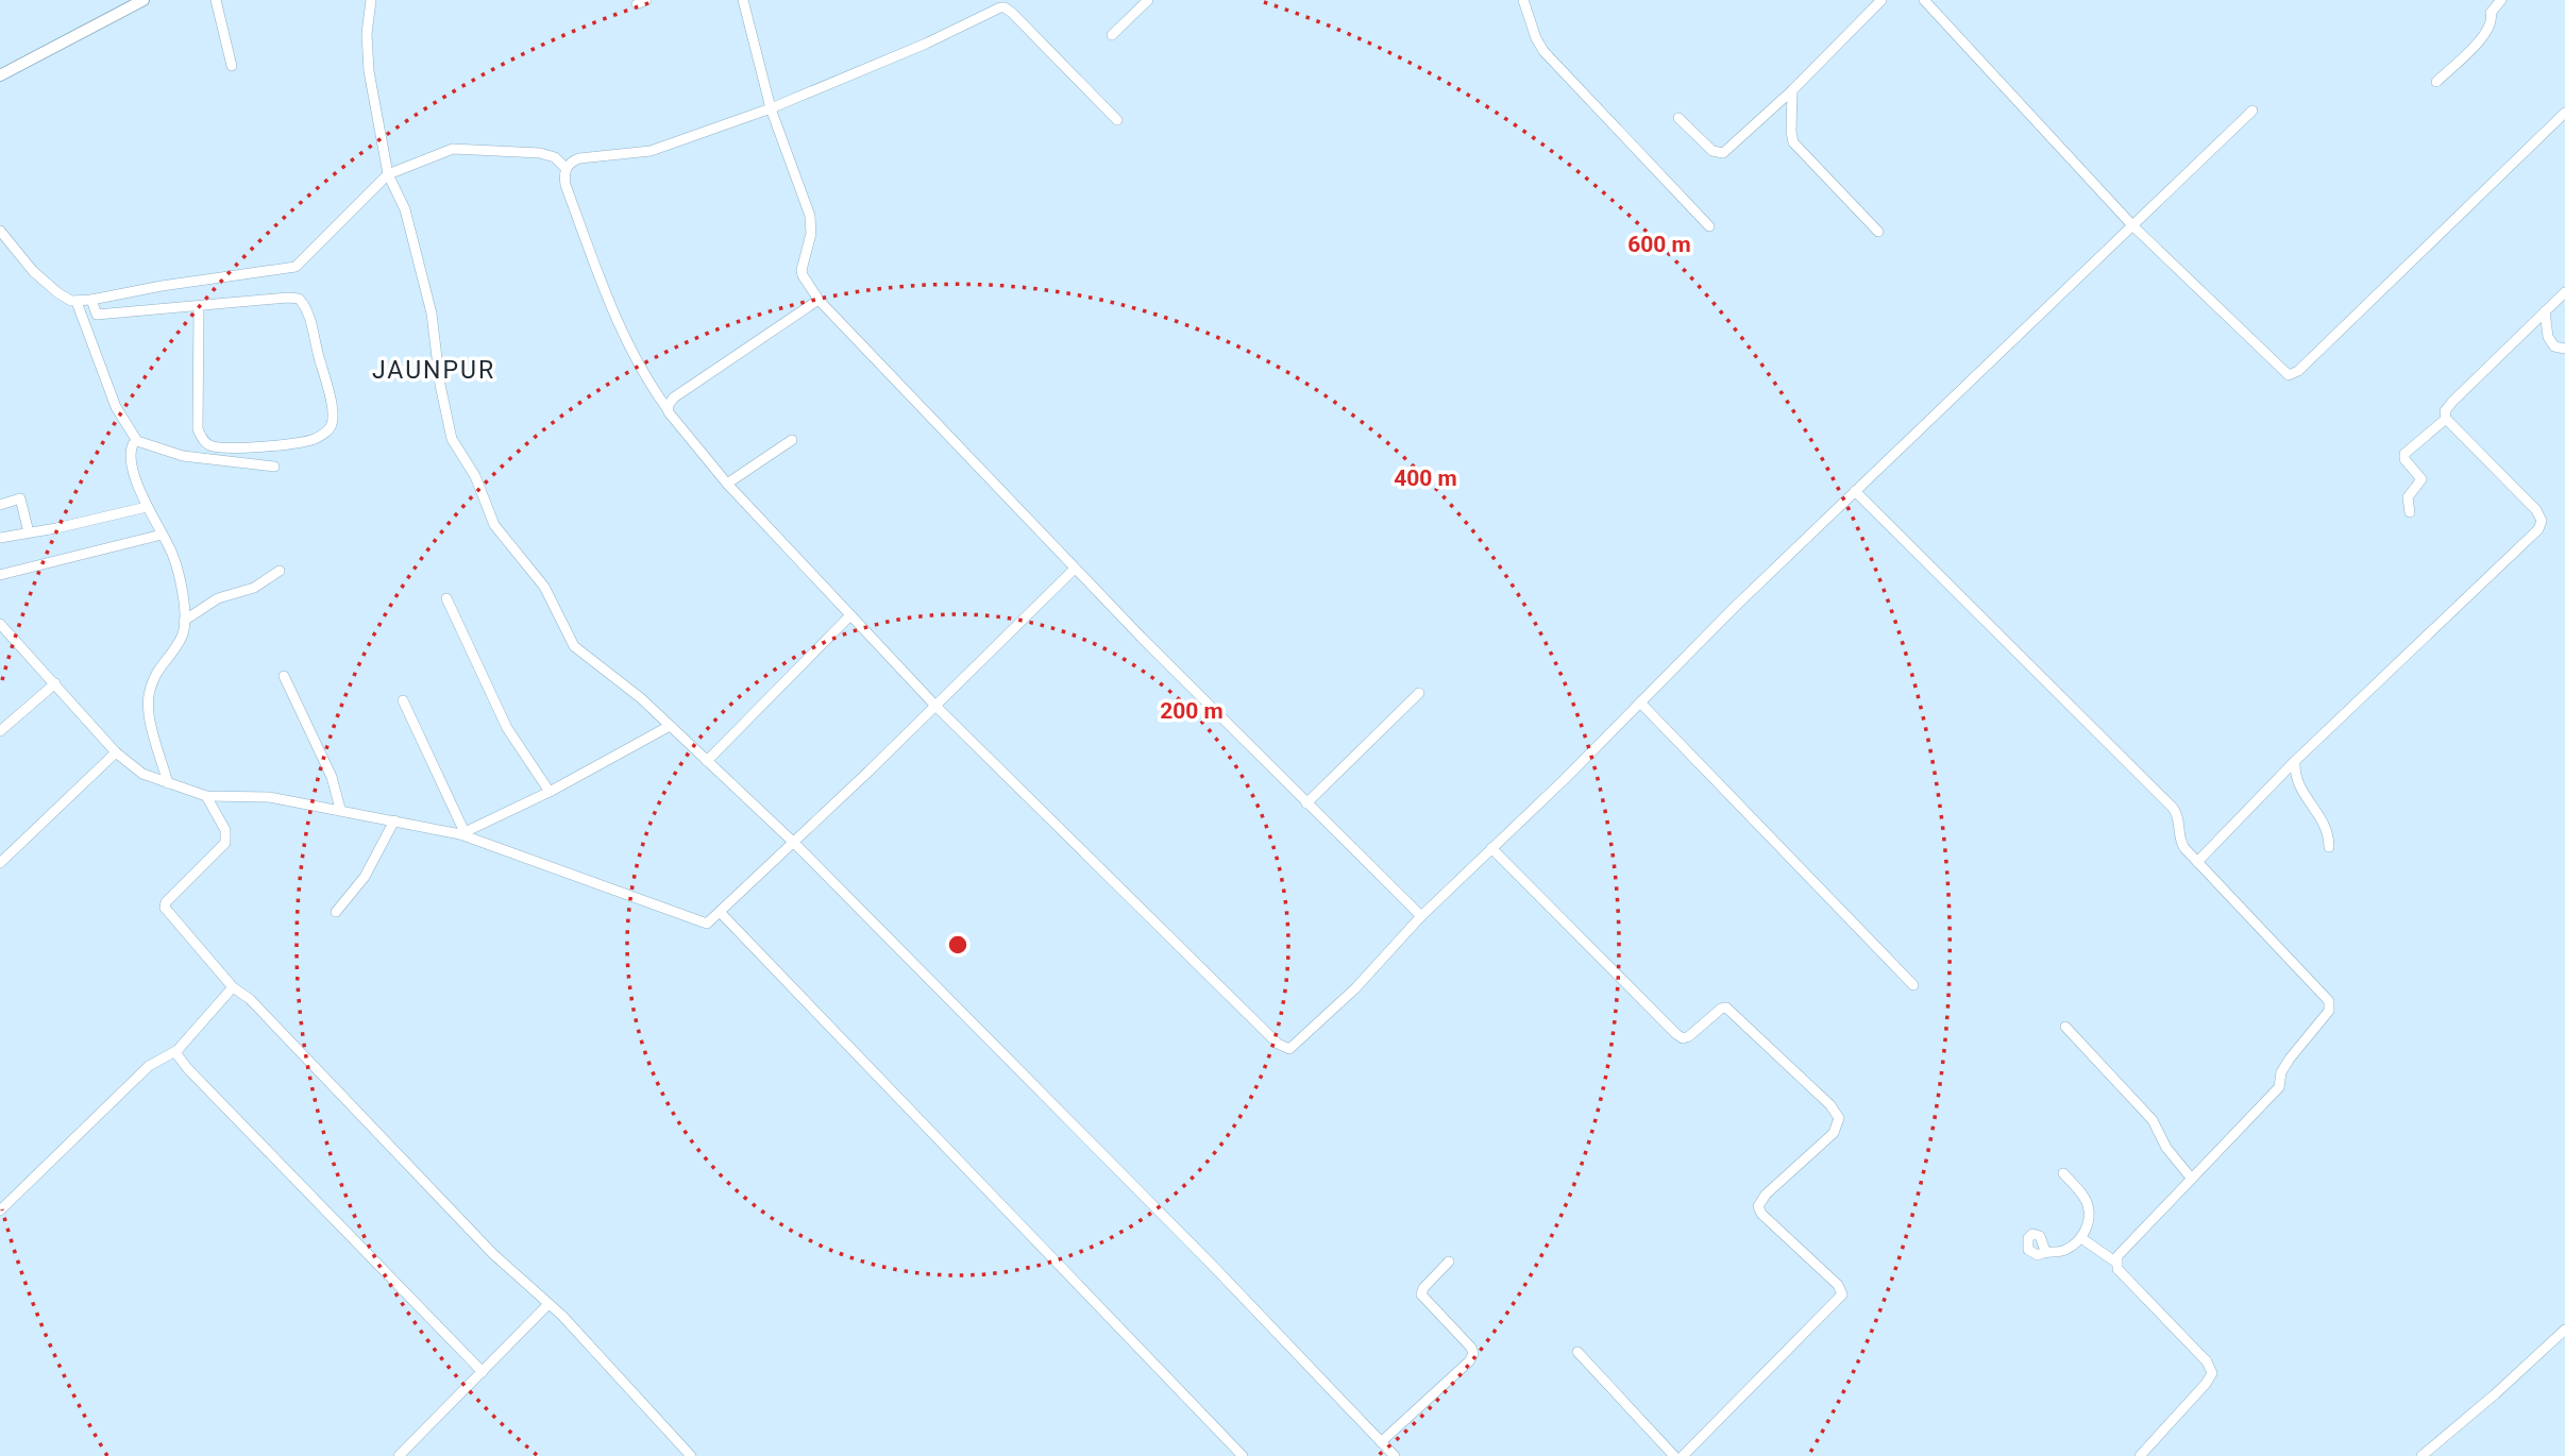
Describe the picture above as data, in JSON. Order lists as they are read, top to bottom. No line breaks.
{"districts":["JAUNPUR"],"rings":["600 m","400 m","200 m"]}
